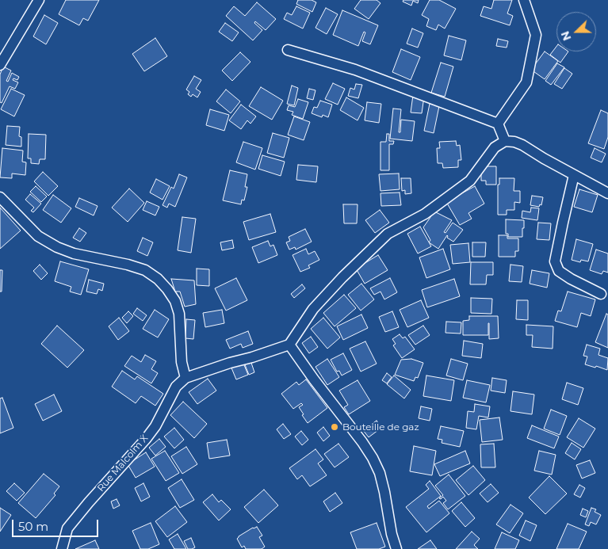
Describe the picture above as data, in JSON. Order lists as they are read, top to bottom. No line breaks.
{"streets":{"street":["Rue Malcolm X"]},"places":["Bouteille de gaz"],"scale_bar":"50 m","north":"left"}
